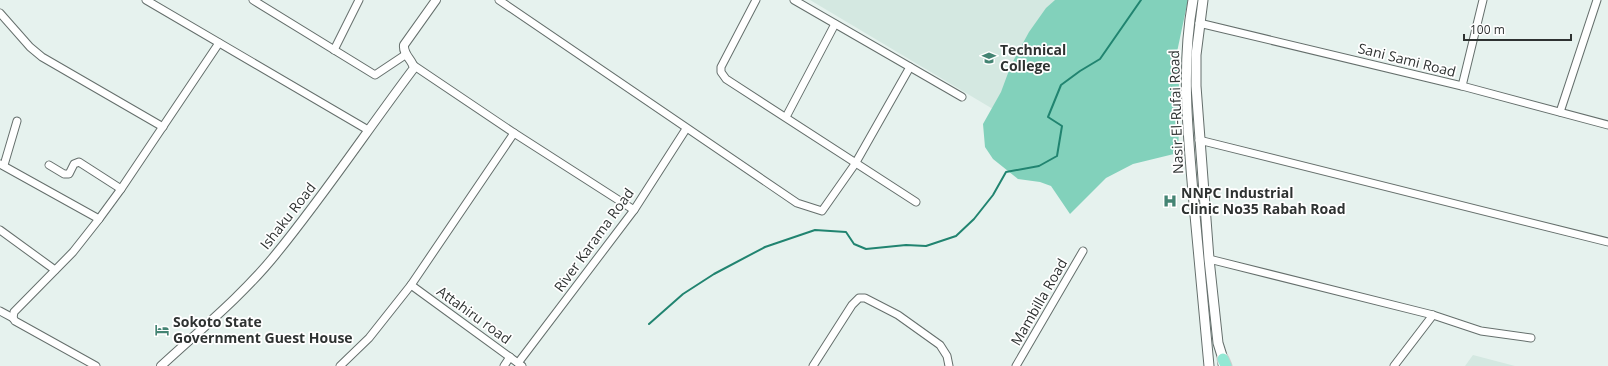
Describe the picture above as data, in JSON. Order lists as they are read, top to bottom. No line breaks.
{"streets":{"main road":["Nasir El-Rufai Road"],"street":["Sani Sami Road","Ishaku Road","River Karama Road","Mambilla Road","Attahiru road"]},"crossings":[["Sani Sami Road","Nasir El-Rufai Road"],["River Karama Road","Attahiru road"]],"places":{"school or university":["Technical College"],"hospital":["NNPC Industrial Clinic No35 Rabah Road"],"hotel":["Sokoto State Government Guest House"]},"scale_bar":"100 m"}
